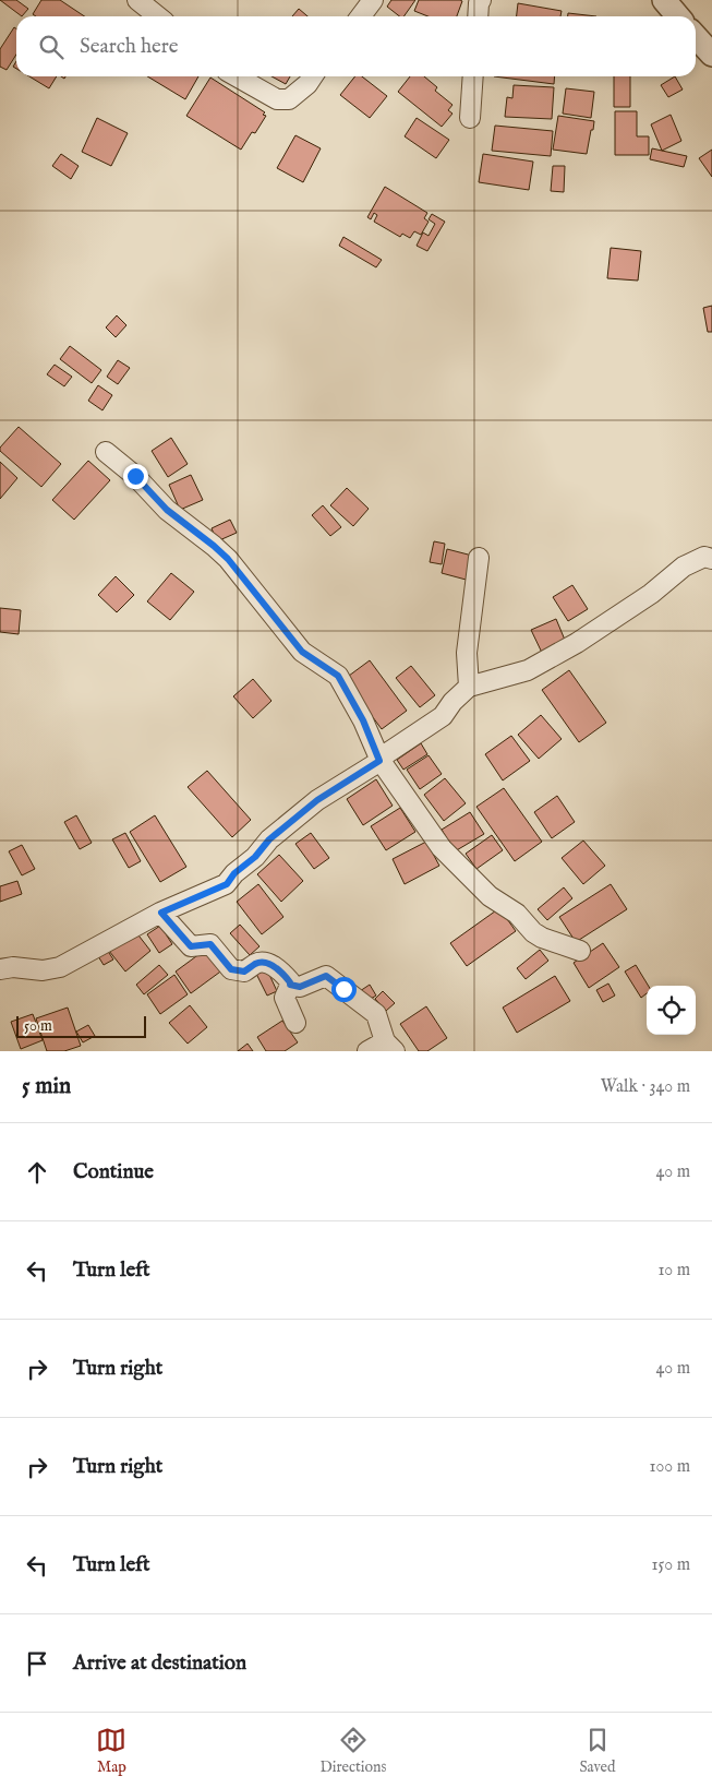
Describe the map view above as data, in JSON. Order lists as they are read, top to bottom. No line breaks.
{"scale_bar":"50 m","page":{"search":"Search here","scale":"50 m","heading":["5 min","Walk · 340 m"],"list":[["Continue","40 m"],["Turn left","10 m"],["Turn right","40 m"],["Turn right","100 m"],["Turn left","150 m"],"Arrive at destination"],"nav":["Map","Directions","Saved"]}}
